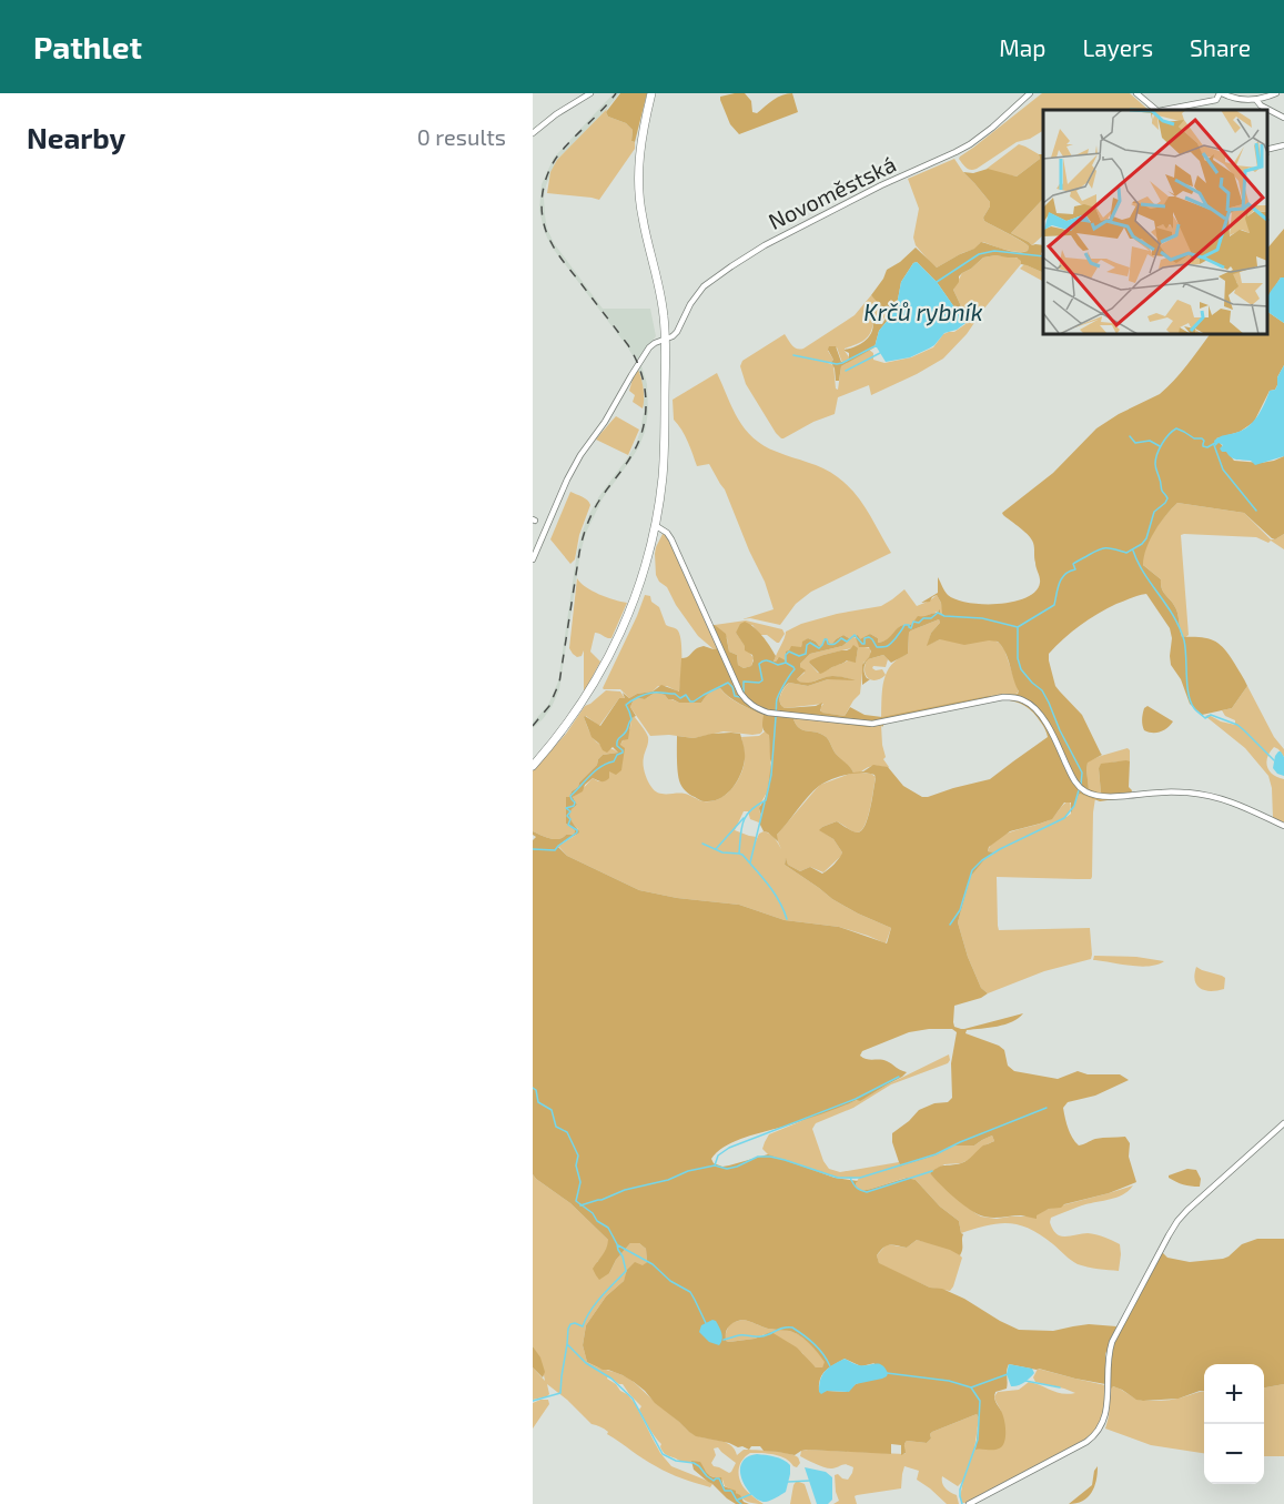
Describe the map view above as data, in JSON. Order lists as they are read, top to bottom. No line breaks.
{"streets":{"street":["Novoměstská"]},"water":["Krčů rybník"],"page":{"header":"Pathlet","nav":["Map","Layers","Share"],"heading":["Nearby","0 results"],"map_buttons":["+","−"]}}
